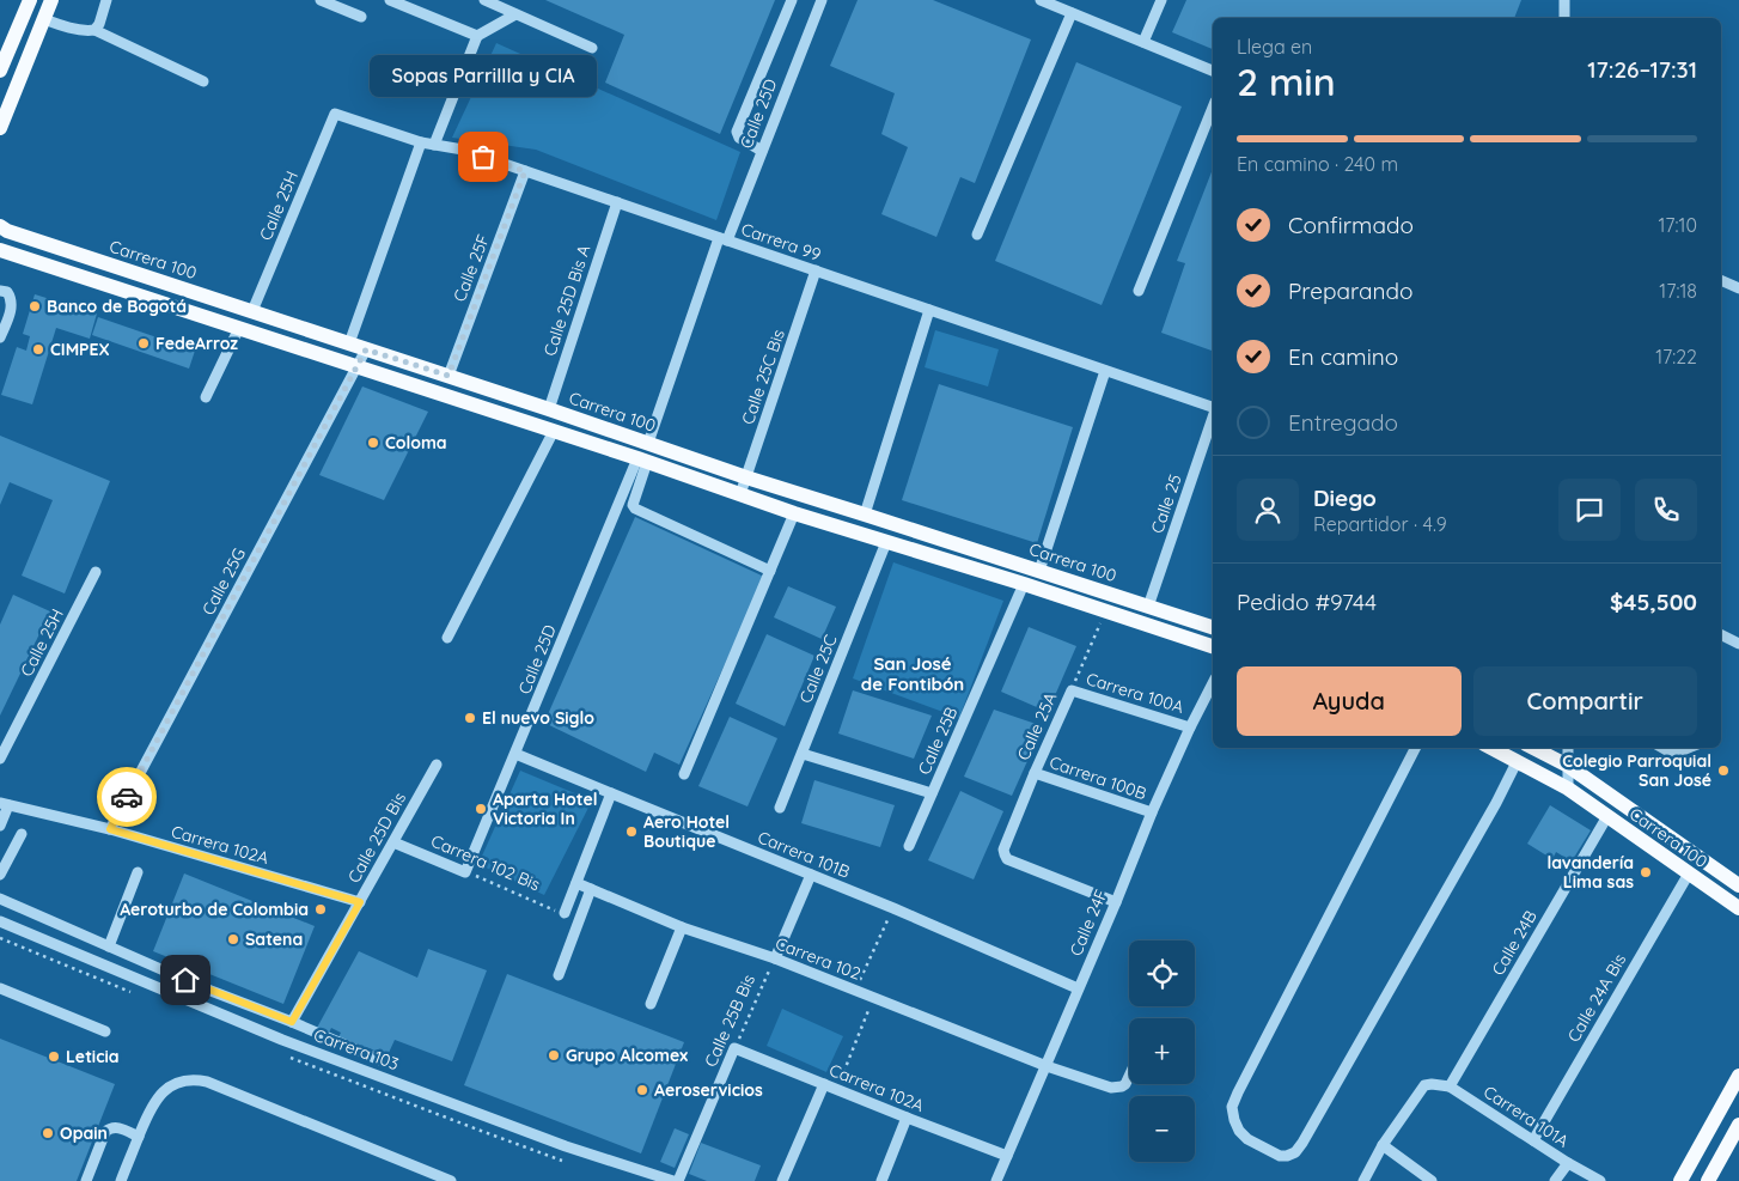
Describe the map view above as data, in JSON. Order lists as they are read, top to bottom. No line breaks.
{"streets":{"main road":["Carrera 100"],"street":["Calle 25D","Calle 25H","Carrera 99","Calle 25F","Calle 25D Bis A","Calle 25C Bis","Calle 25","Calle 25G","Calle 25C","Carrera 100A","Calle 25A","Calle 25B","Carrera 100B","Calle 25D Bis","Carrera 102A","Carrera 101B","Carrera 102 Bis","Calle 24F","Calle 24B","Carrera 102","Calle 24A Bis","Calle 25B Bis","Carrera 103","Carrera 101A"]},"crossings":[["Calle 25D","Carrera 99"],["Calle 25D","Carrera 100"],["Calle 25D","Carrera 101B"],["Calle 25D","Carrera 102 Bis"],["Calle 25H","Carrera 99"],["Calle 25H","Carrera 100"],["Carrera 99","Calle 25F"],["Carrera 99","Calle 25D Bis A"],["Carrera 99","Calle 25C Bis"],["Carrera 100","Calle 25F"],["Carrera 100","Calle 25D Bis A"],["Carrera 100","Calle 25C Bis"],["Carrera 100","Calle 25"],["Carrera 100","Calle 25G"],["Carrera 100","Calle 24B"],["Carrera 100","Calle 24A Bis"],["Calle 25G","Carrera 102A"],["Carrera 100A","Calle 25A"],["Carrera 100A","Calle 24F"],["Calle 25A","Carrera 100B"],["Calle 25A","Calle 24F"],["Carrera 100B","Calle 24F"],["Calle 25D Bis","Carrera 102A"],["Calle 25D Bis","Carrera 102 Bis"],["Carrera 102A","Calle 24F"],["Carrera 102A","Calle 25B Bis"],["Carrera 101B","Calle 24F"],["Calle 24F","Carrera 102"],["Calle 24B","Carrera 101A"],["Carrera 102","Calle 25B Bis"],["Calle 24A Bis","Carrera 101A"]],"districts":["San José de Fontibón"],"places":["Sopas Parrillla y CIA","Banco de Bogotá","FedeArroz","CIMPEX","Coloma","El nuevo Siglo","Colegio Parroquial San José","Aparta Hotel Victoria In","Aero Hotel Boutique","lavandería Lima sas","Aeroturbo de Colombia","Satena","Grupo Alcomex","Leticia","Aeroservicios","Opain"],"page":{"heading":["2 min","Llega en","17:26–17:31"],"panel":["Diego","Repartidor · 4.9","Pedido #9744","$45,500"],"bubble":"Sopas Parrillla y CIA","bar":"En camino · 240 m","list":[["Confirmado","17:10"],["Preparando","17:18"],["En camino","17:22"],"Entregado"],"buttons":["Ayuda","Compartir"],"map_buttons":["+","−"]}}
